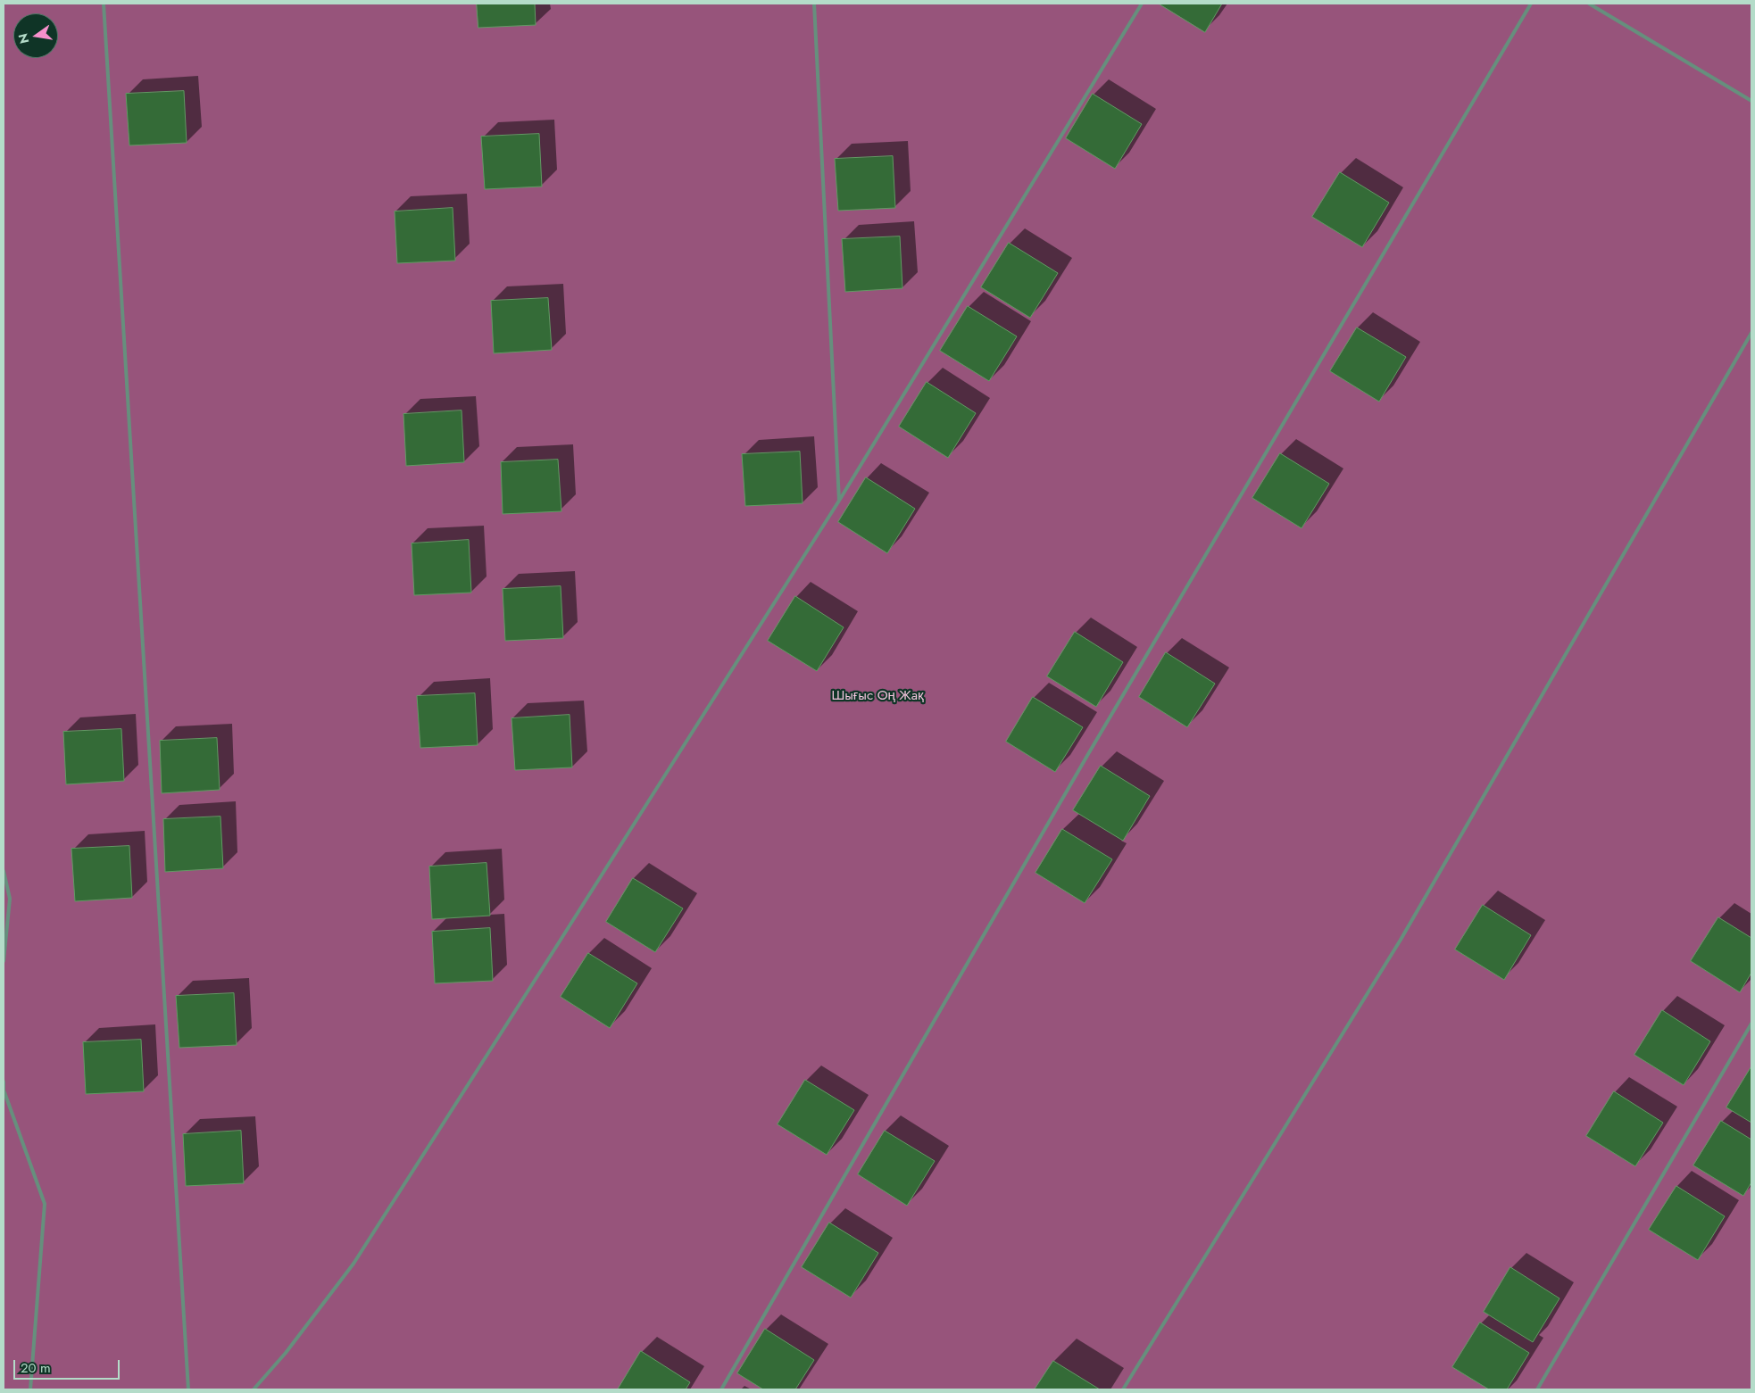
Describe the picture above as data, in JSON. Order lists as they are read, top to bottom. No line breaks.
{"parks":["Шығыс Оң Жақ"],"scale_bar":"20 m","north":"left"}
